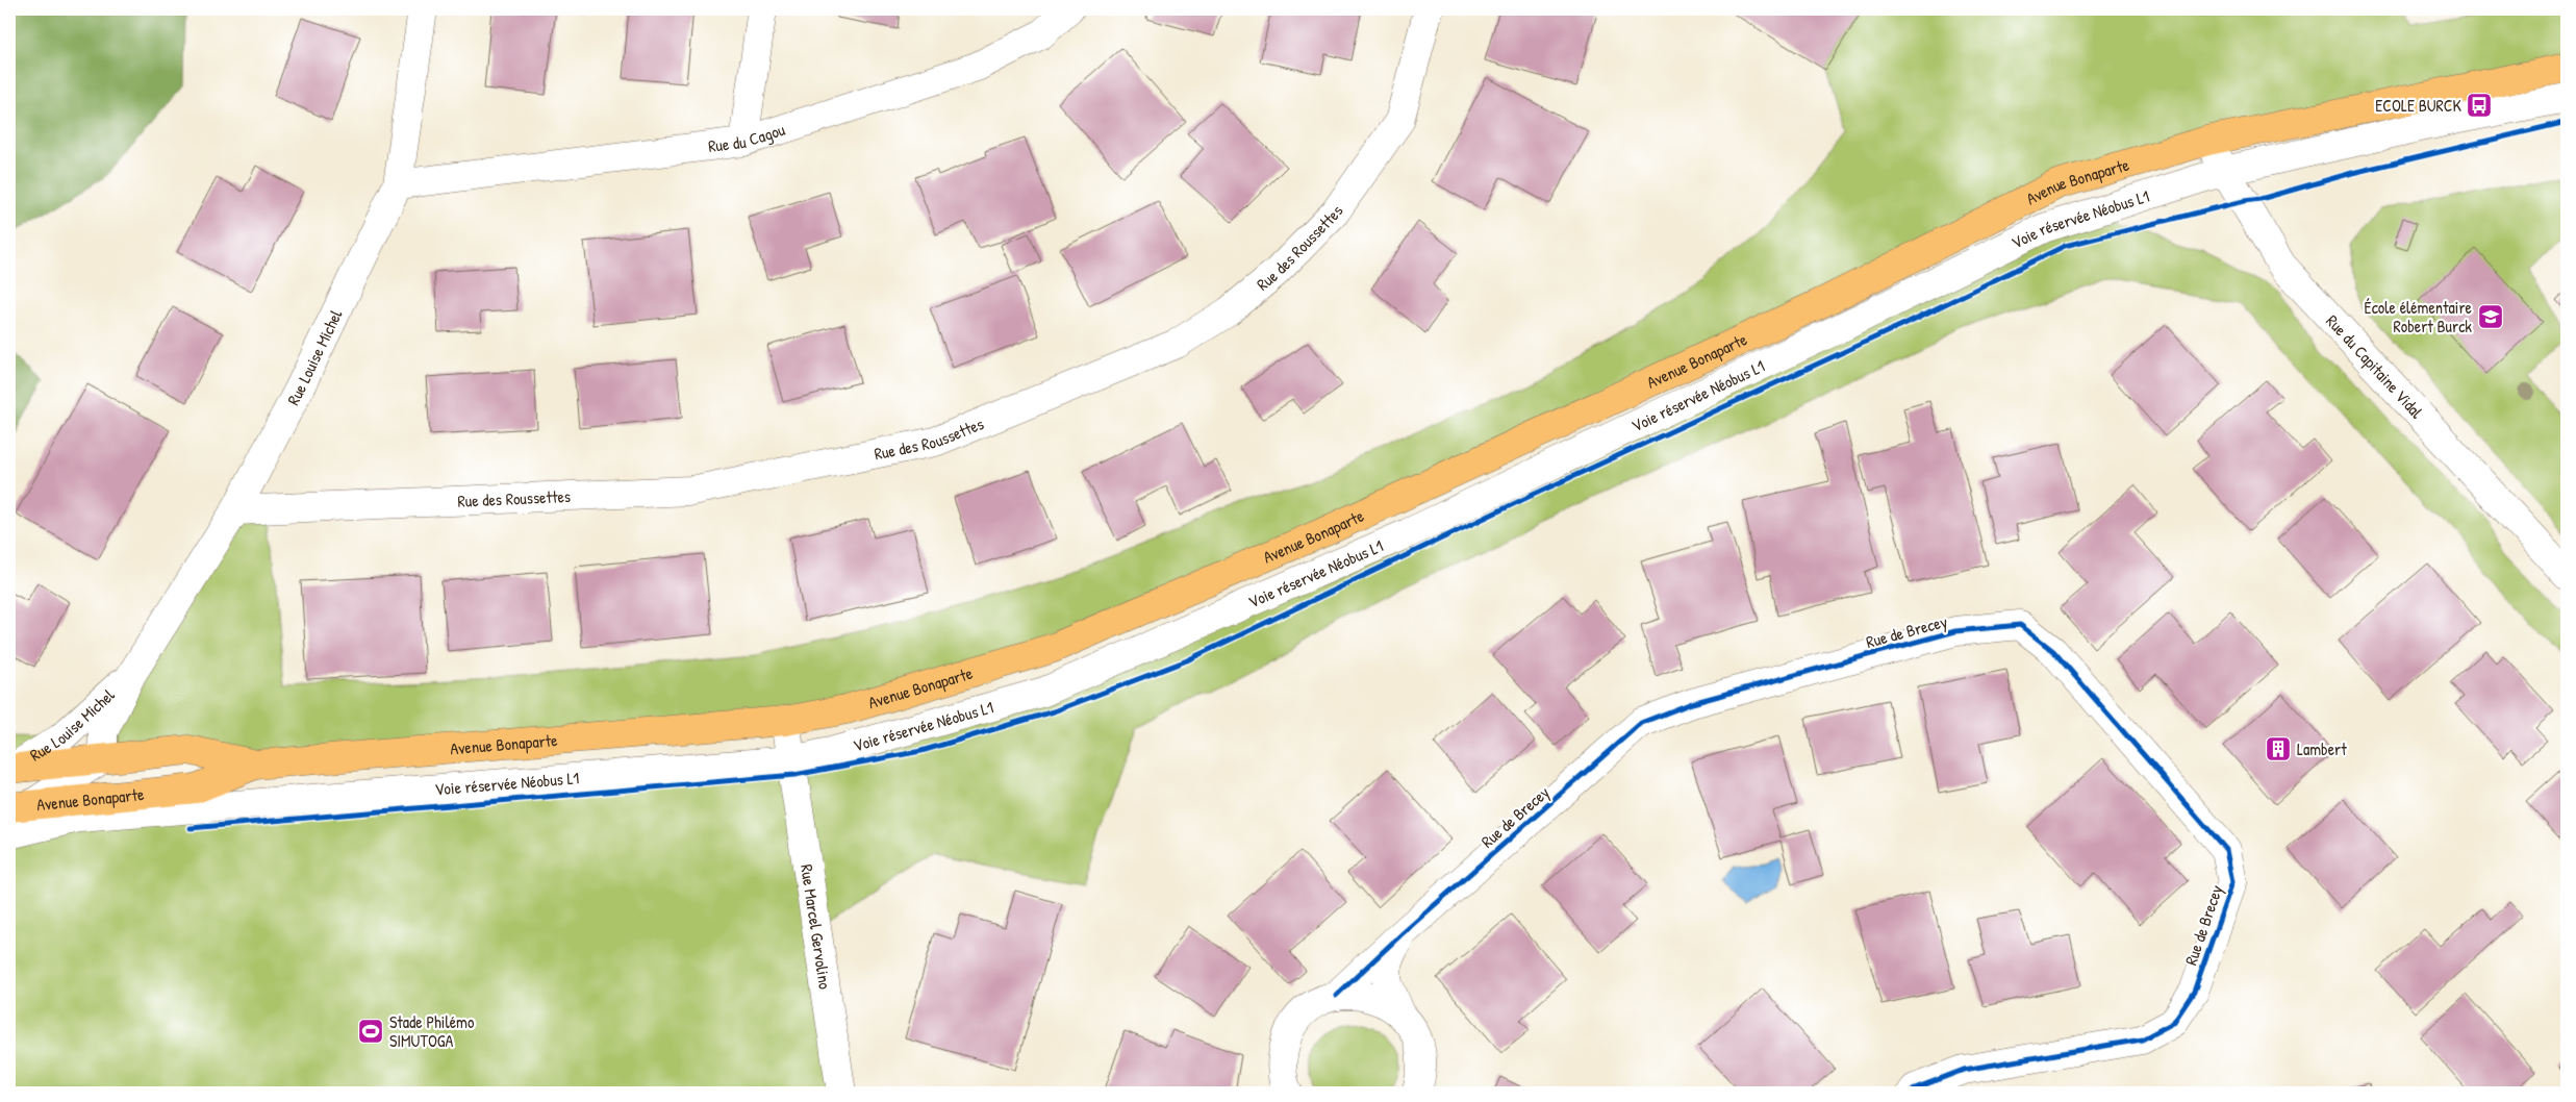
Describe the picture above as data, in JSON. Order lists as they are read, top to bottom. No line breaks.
{"streets":{"main road":["Avenue Bonaparte"],"street":["Rue du Cagou","Voie réservée Néobus L1","Rue des Roussettes","Rue Louise Michel","Rue du Capitaine Vidal","Rue de Brecey","Rue Marcel Gervolino"]},"crossings":[["Rue du Cagou","Rue Louise Michel"],["Avenue Bonaparte","Rue du Capitaine Vidal"],["Avenue Bonaparte","Rue Marcel Gervolino"],["Voie réservée Néobus L1","Rue du Capitaine Vidal"],["Voie réservée Néobus L1","Rue Marcel Gervolino"],["Rue des Roussettes","Rue Louise Michel"]],"places":{"bus stop":["ECOLE BURCK"],"school or university":["École élémentaire Robert Burck"],"building":["Lambert"],"sports":["Stade Philémo SIMUTOGA"]}}
